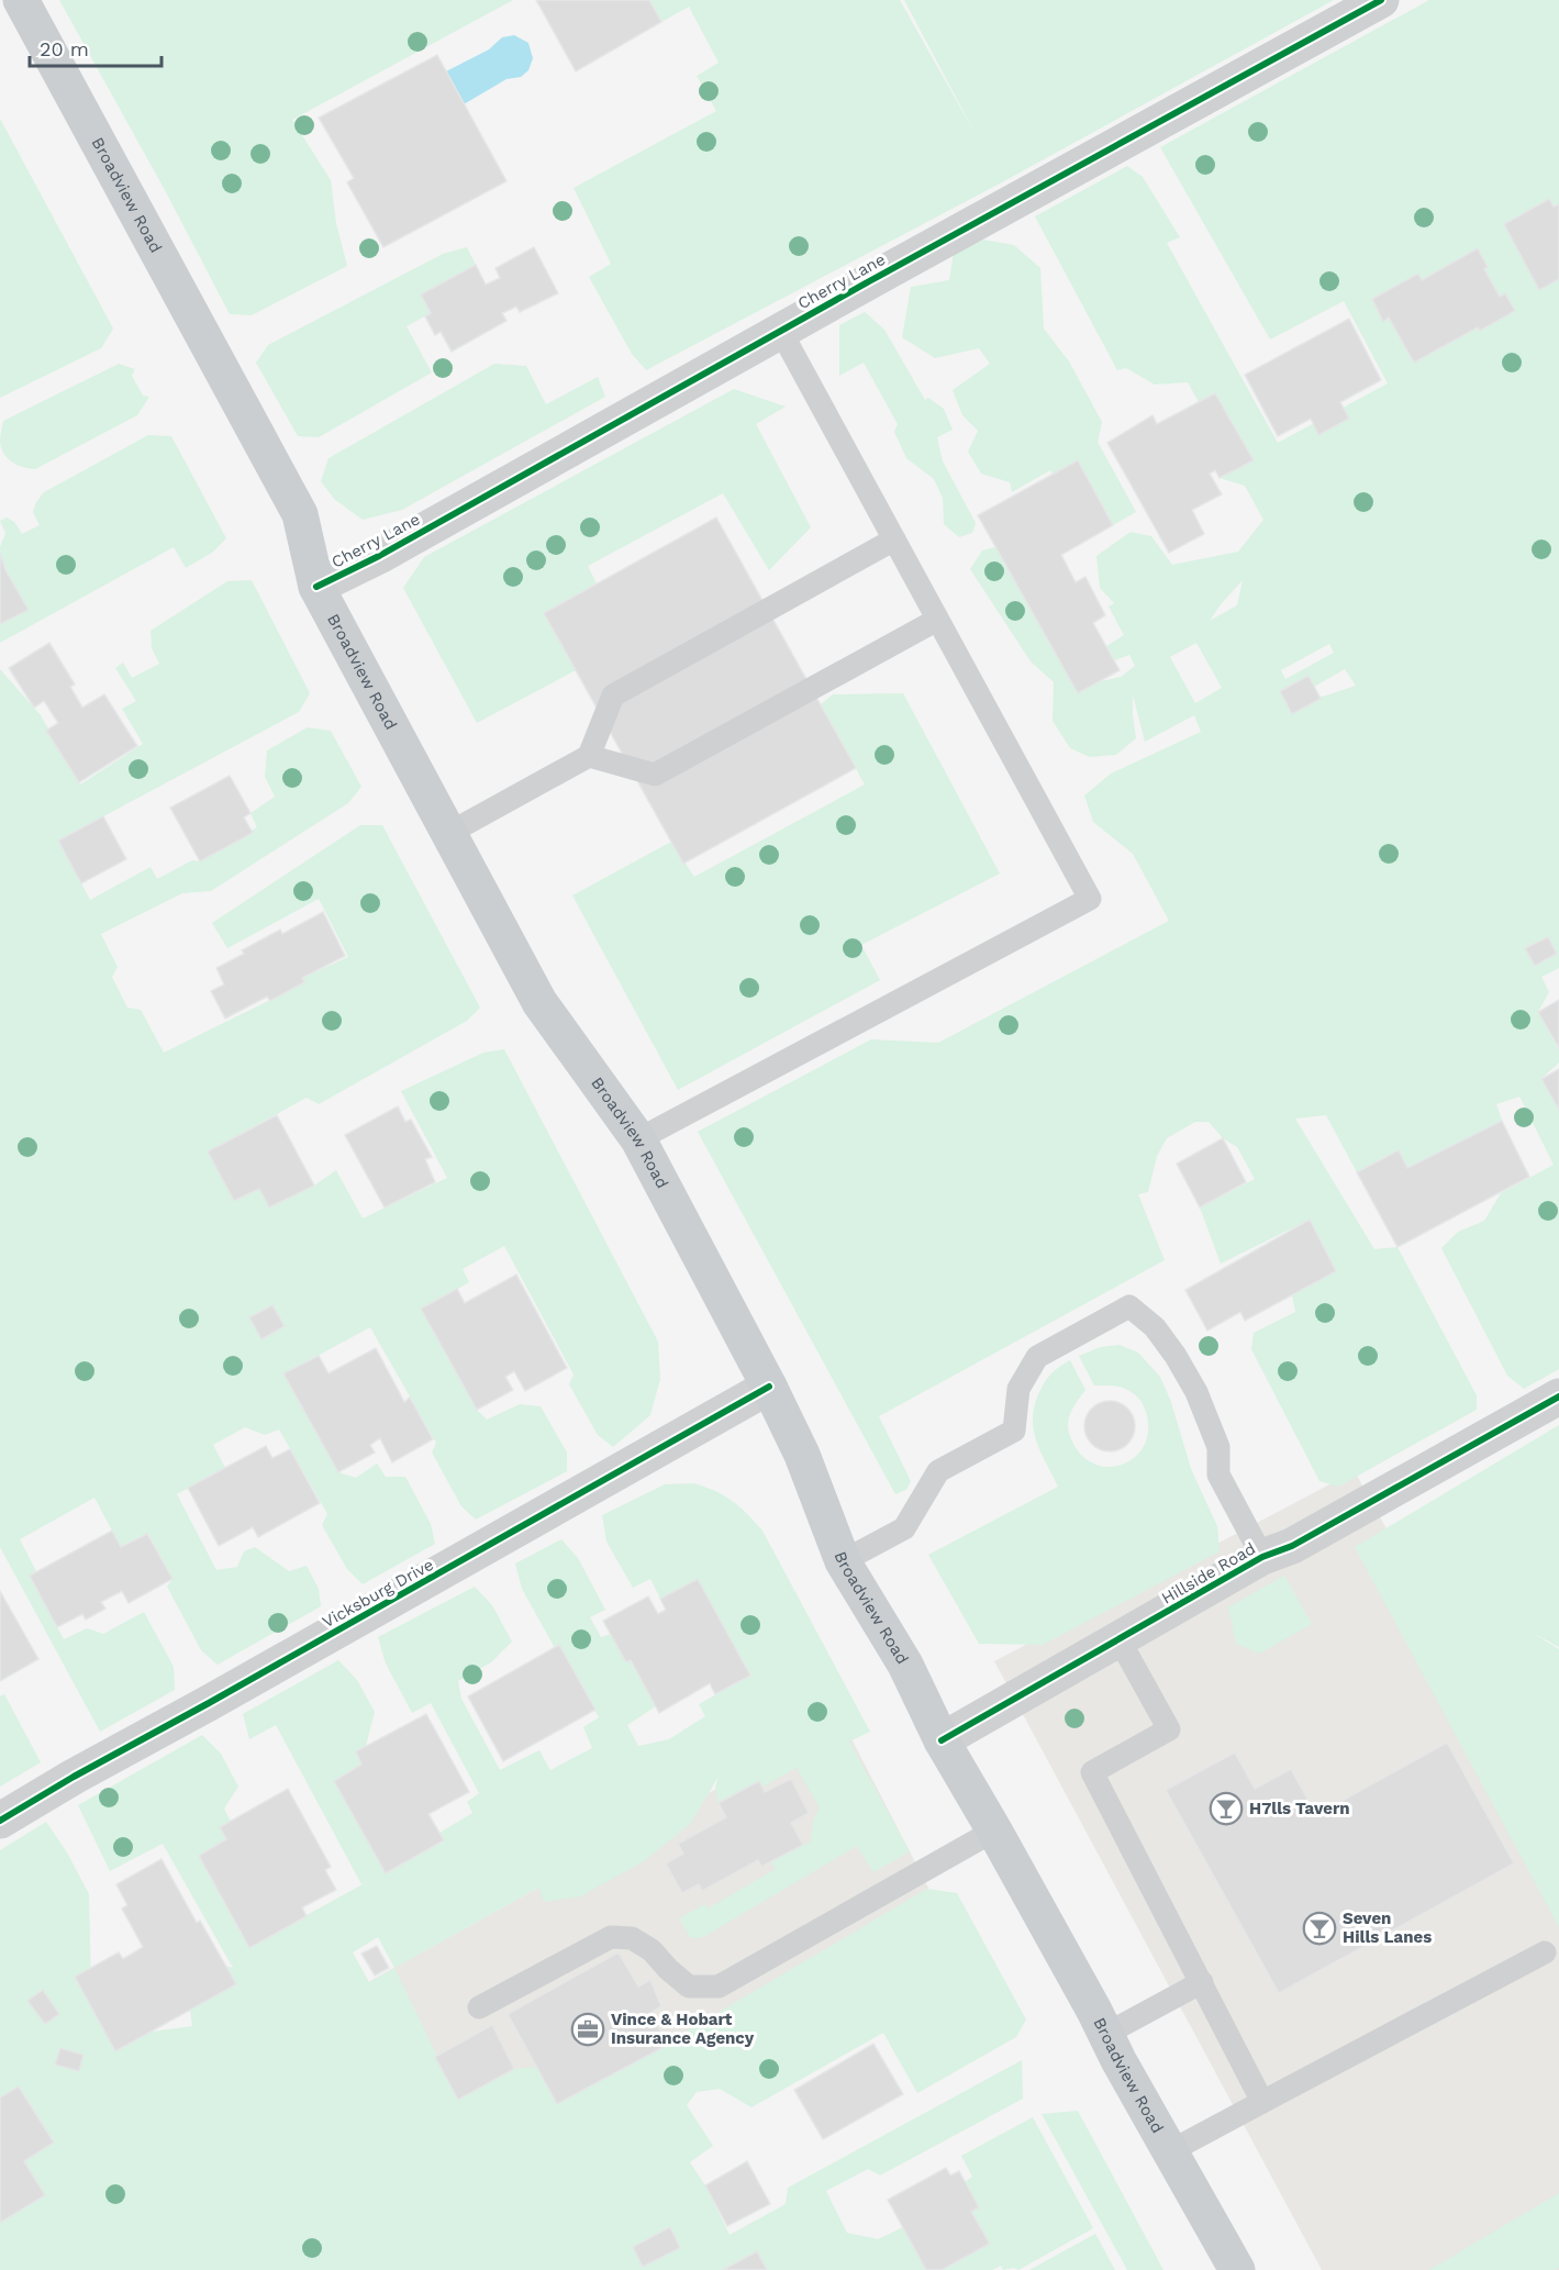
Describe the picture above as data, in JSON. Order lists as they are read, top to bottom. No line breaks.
{"streets":{"main road":["Broadview Road"],"street":["Cherry Lane","Hillside Road","Vicksburg Drive"]},"crossings":[["Broadview Road","Cherry Lane"],["Broadview Road","Hillside Road"],["Broadview Road","Vicksburg Drive"]],"places":{"bar":["H7lls Tavern","Seven Hills Lanes"],"office":["Vince & Hobart Insurance Agency"]},"scale_bar":"20 m"}
